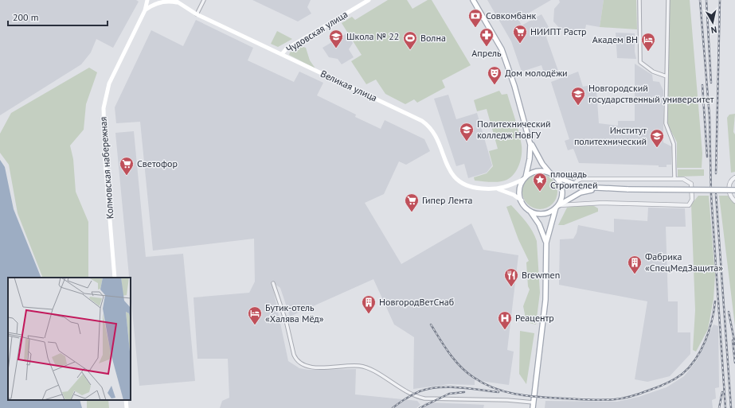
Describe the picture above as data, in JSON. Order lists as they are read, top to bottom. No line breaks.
{"streets":{"main road":["Чудовская улица","Великая улица","Колмовская набережная"]},"crossings":[["Чудовская улица","Великая улица"]],"places":{"bank":["Совкомбанк"],"supermarket":["НИИПТ Растр","Светофор","Гипер Лента"],"pharmacy":["Апрель"],"school or university":["Школа № 22","Новгородский государственный университет","Политехнический колледж НовГУ","Институт политехнический"],"sports":["Волна"],"hotel":["Академ ВН","Бутик-отель «Халява Мёд»"],"theatre":["Дом молодёжи"],"place":["площадь Строителей"],"building":["Фабрика «СпецМедЗащита»","НовгородВетСнаб"],"restaurant":["Brewmen"],"hospital":["Реацентр"]},"scale_bar":"200 m","north":"bottom"}
